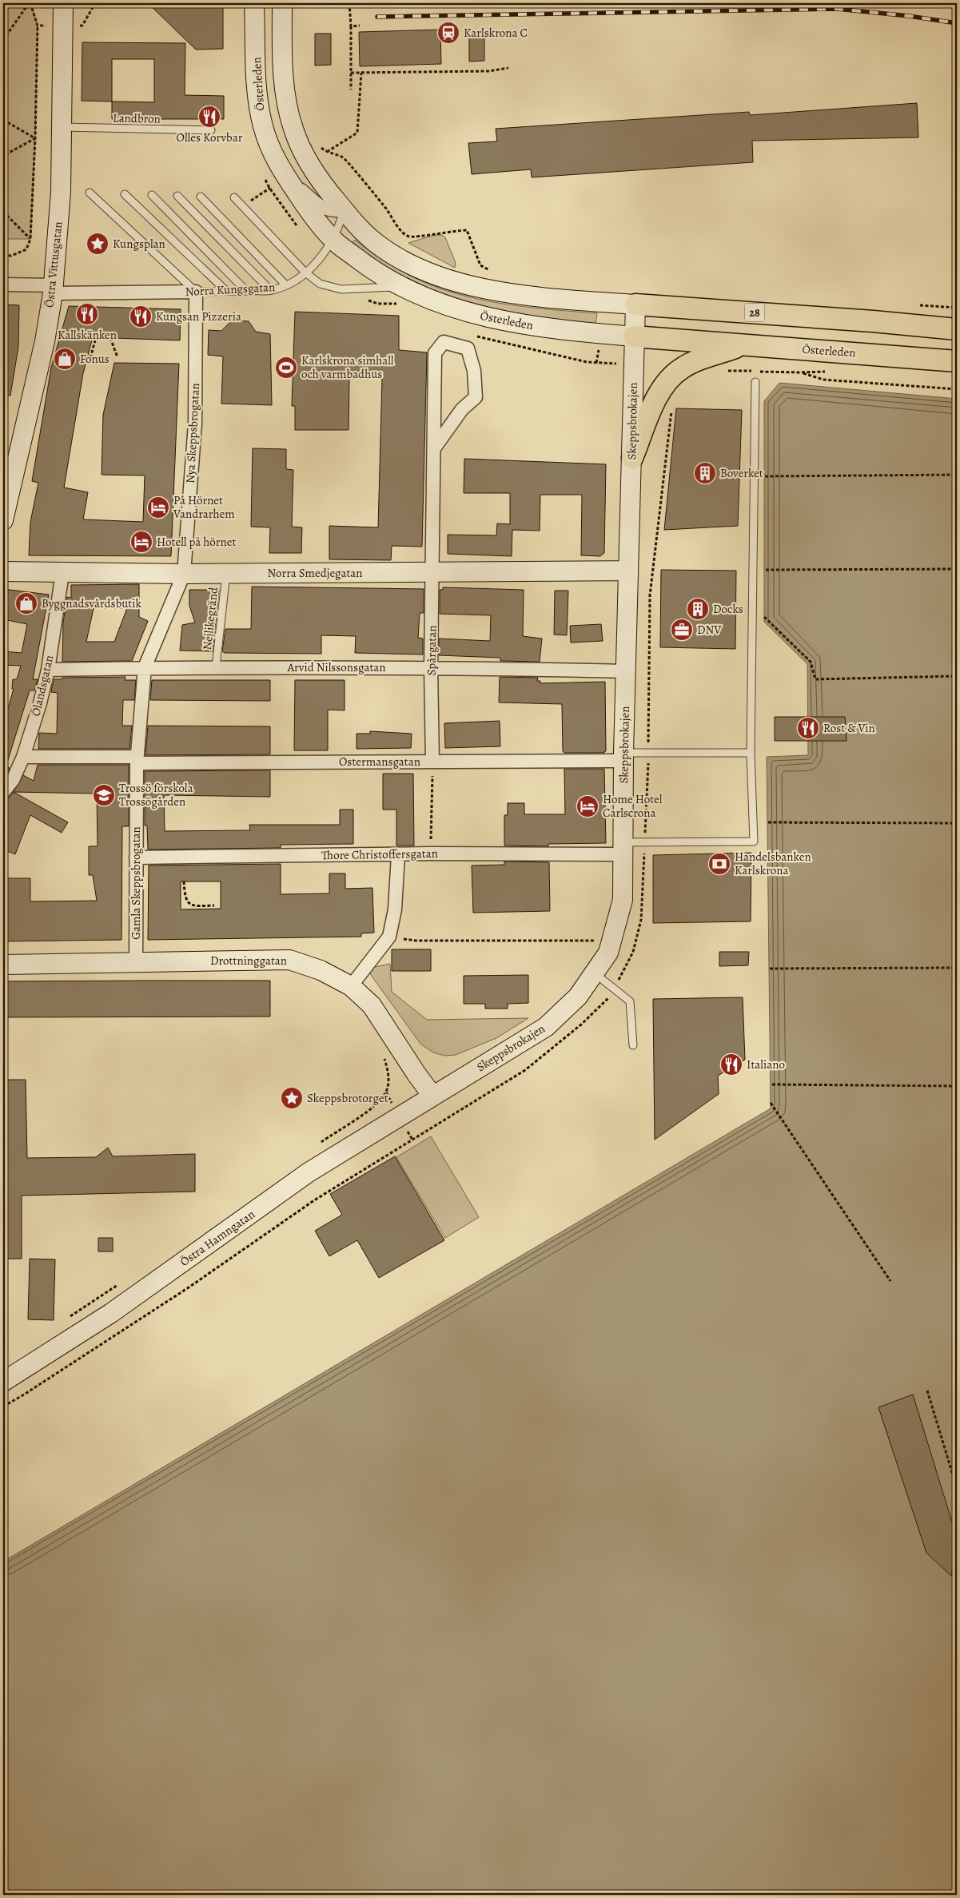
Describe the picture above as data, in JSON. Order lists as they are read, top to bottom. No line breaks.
{"streets":{"main road":["Österleden","28"],"street":["Östra Vittusgatan","Norra Kungsgatan","Skeppsbrokajen","Nya Skeppsbrogatan","Norra Smedjegatan","Spårgatan","Arvid Nilssonsgatan","Ölandsgatan","Ostermansgatan","Thore Christoffersgatan","Gamla Skeppsbrogatan","Drottninggatan","Östra Hamngatan"],"lane":["Landbron","Nejlikegränd"]},"crossings":[["Österleden","Norra Kungsgatan"],["Österleden","Skeppsbrokajen"],["Landbron","Östra Vittusgatan"],["Östra Vittusgatan","Norra Kungsgatan"],["Norra Kungsgatan","Nya Skeppsbrogatan"],["Skeppsbrokajen","Norra Smedjegatan"],["Skeppsbrokajen","Arvid Nilssonsgatan"],["Skeppsbrokajen","Ostermansgatan"],["Skeppsbrokajen","Thore Christoffersgatan"],["Skeppsbrokajen","Drottninggatan"],["Skeppsbrokajen","Östra Hamngatan"],["Nya Skeppsbrogatan","Norra Smedjegatan"],["Nya Skeppsbrogatan","Gamla Skeppsbrogatan"],["Norra Smedjegatan","Nejlikegränd"],["Norra Smedjegatan","Spårgatan"],["Norra Smedjegatan","Ölandsgatan"],["Norra Smedjegatan","Gamla Skeppsbrogatan"],["Nejlikegränd","Arvid Nilssonsgatan"],["Spårgatan","Arvid Nilssonsgatan"],["Spårgatan","Ostermansgatan"],["Arvid Nilssonsgatan","Ölandsgatan"],["Arvid Nilssonsgatan","Gamla Skeppsbrogatan"],["Ölandsgatan","Ostermansgatan"],["Ostermansgatan","Gamla Skeppsbrogatan"],["Thore Christoffersgatan","Gamla Skeppsbrogatan"],["Gamla Skeppsbrogatan","Drottninggatan"],["Drottninggatan","Östra Hamngatan"]],"places":{"station":["Karlskrona C"],"restaurant":["Olles Korvbar","Kallskänken","Kungsan Pizzeria","Rost & Vin","Italiano"],"place":["Kungsplan","Skeppsbrotorget"],"shop":["Fonus","Byggnadsvårdsbutik"],"sports":["Karlskrona simhall och varmbadhus"],"building":["Boverket","Docks"],"hotel":["På Hörnet Vandrarhem","Hotell på hörnet","Home Hotel Carlscrona"],"office":["DNV"],"school or university":["Trossö förskola Trossögården"],"bank":["Handelsbanken Karlskrona"]}}
